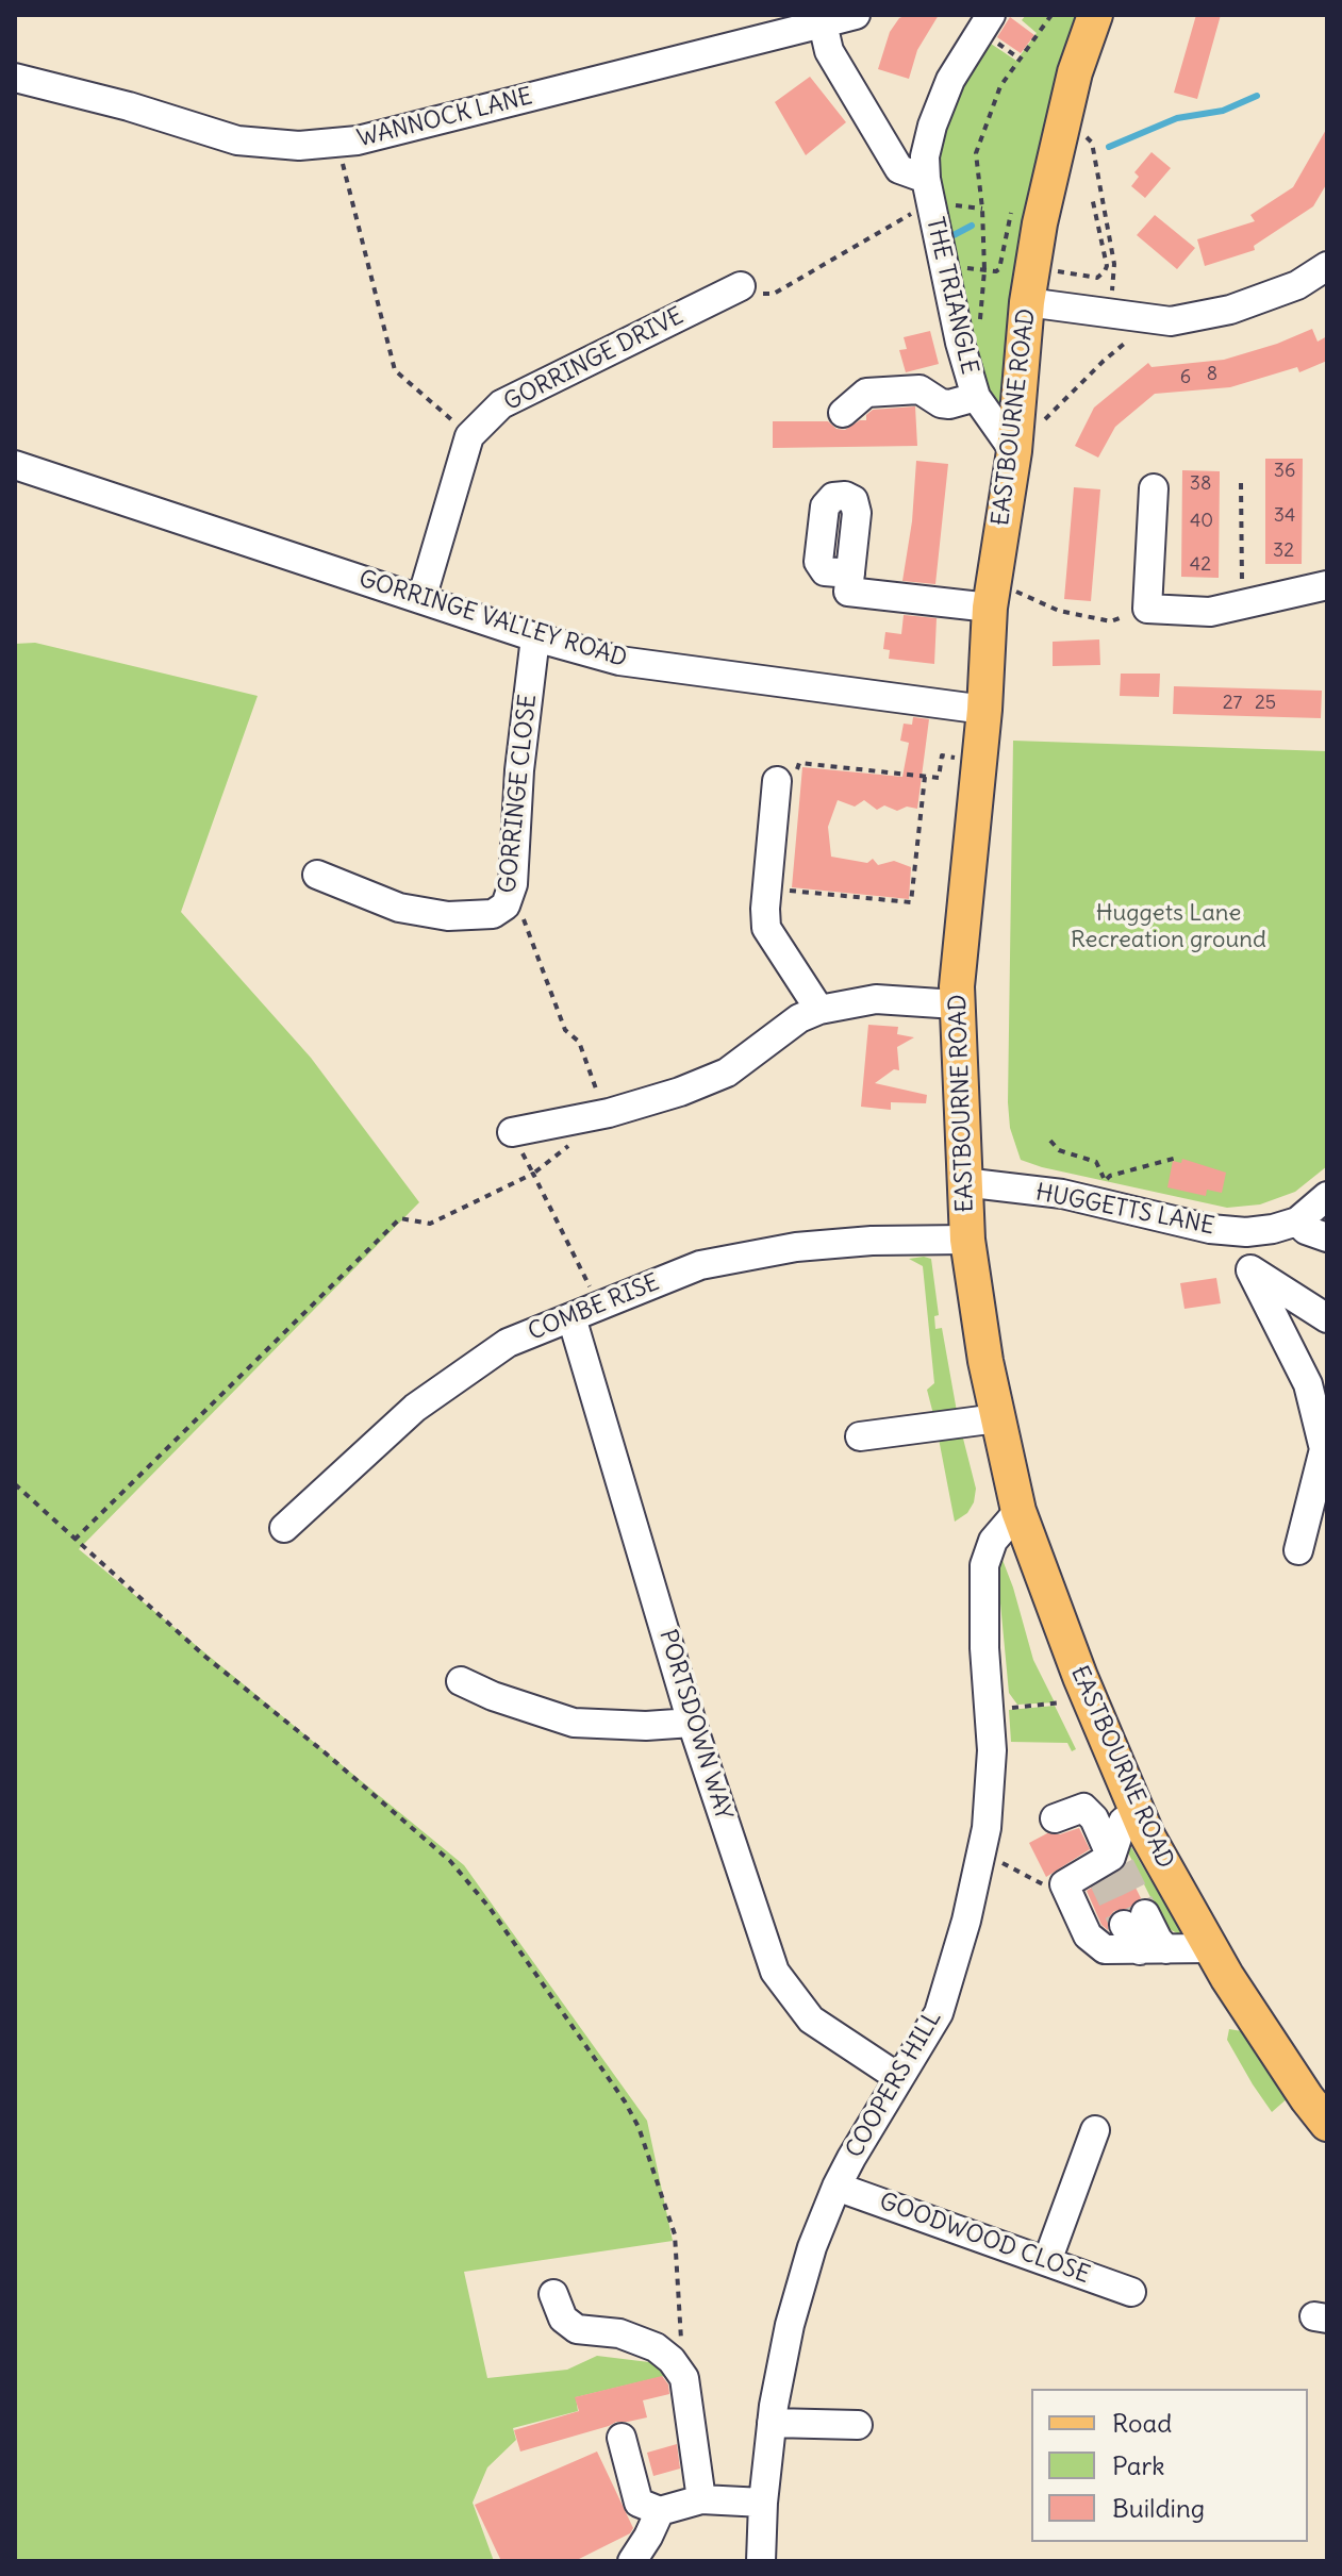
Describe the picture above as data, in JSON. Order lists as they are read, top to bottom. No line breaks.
{"streets":{"main road":["EASTBOURNE ROAD"],"street":["WANNOCK LANE","THE TRIANGLE","GORRINGE DRIVE","GORRINGE VALLEY ROAD","GORRINGE CLOSE","HUGGETTS LANE","COMBE RISE","PORTSDOWN WAY","COOPERS HILL","GOODWOOD CLOSE"]},"crossings":[["THE TRIANGLE","EASTBOURNE ROAD"],["GORRINGE DRIVE","GORRINGE VALLEY ROAD"],["EASTBOURNE ROAD","GORRINGE VALLEY ROAD"],["EASTBOURNE ROAD","HUGGETTS LANE"],["EASTBOURNE ROAD","COMBE RISE"],["EASTBOURNE ROAD","COOPERS HILL"],["GORRINGE VALLEY ROAD","GORRINGE CLOSE"],["COMBE RISE","PORTSDOWN WAY"],["PORTSDOWN WAY","COOPERS HILL"],["COOPERS HILL","GOODWOOD CLOSE"]],"parks":["Huggets Lane Recreation ground"],"house_numbers":["8","6","36","38","34","40","32","42","27","25"],"legend":["Road","Park","Building"]}
